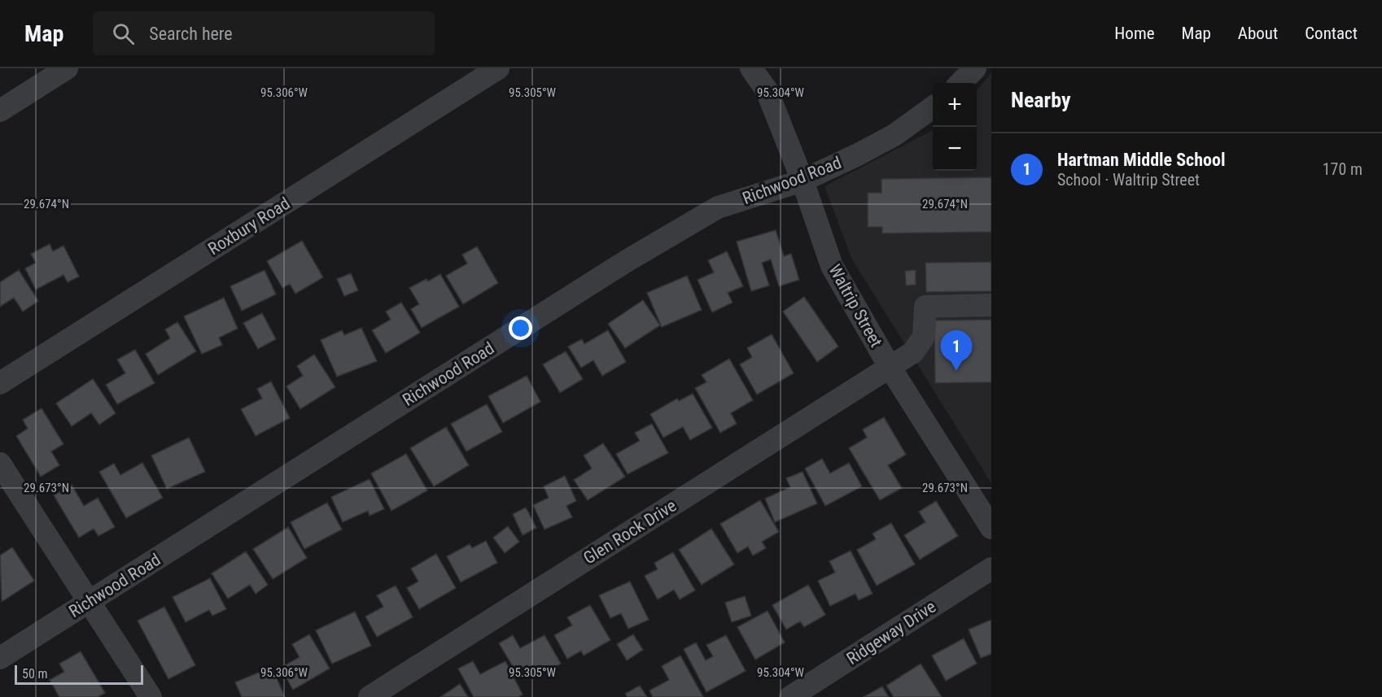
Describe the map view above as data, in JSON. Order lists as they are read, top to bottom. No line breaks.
{"streets":{"street":["Richwood Road","Roxbury Road","Waltrip Street","Glen Rock Drive","Ridgeway Drive"]},"crossings":[["Richwood Road","Waltrip Street"],["Waltrip Street","Glen Rock Drive"]],"scale_bar":"50 m","page":{"header":"Map","search":"Search here","nav":["Home","Map","About","Contact"],"heading":"Nearby","map_buttons":["+","−"],"list":[{"mark":"1","name":"Hartman Middle School","note":"School · Waltrip Street","value":"170 m"}],"pins":"1","scale":"50 m"},"coordinates":["95.306°W","95.305°W","95.304°W","29.674°N","29.673°N"]}
